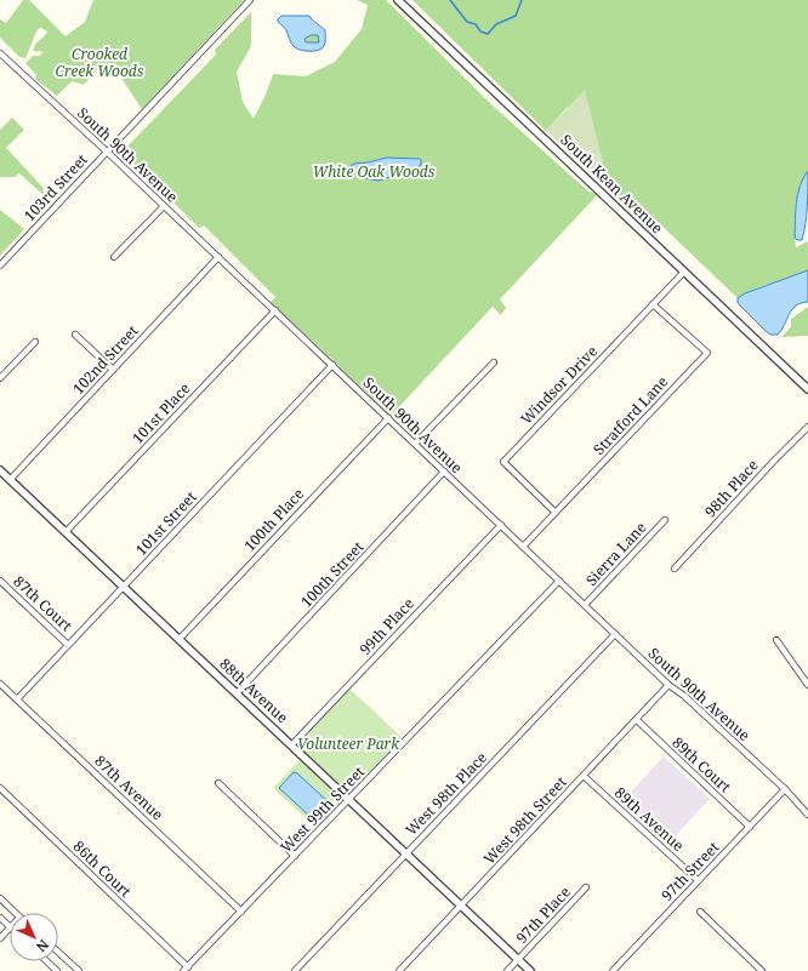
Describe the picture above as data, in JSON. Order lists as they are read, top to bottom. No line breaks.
{"streets":{"street":["South 90th Avenue","South Kean Avenue","103rd Street","102nd Street","Windsor Drive","101st Place","Stratford Lane","98th Place","100th Place","101st Street","Sierra Lane","100th Street","87th Court","99th Place","88th Avenue","89th Court","87th Avenue","West 98th Place","West 99th Street","89th Avenue","West 98th Street","86th Court","97th Street","97th Place"]},"crossings":[["South 90th Avenue","103rd Street"],["South 90th Avenue","102nd Street"],["South 90th Avenue","101st Place"],["South 90th Avenue","Stratford Lane"],["South 90th Avenue","100th Place"],["South 90th Avenue","101st Street"],["South 90th Avenue","Sierra Lane"],["South 90th Avenue","100th Street"],["South 90th Avenue","99th Place"],["South 90th Avenue","West 98th Place"],["South 90th Avenue","West 99th Street"],["South 90th Avenue","West 98th Street"],["South 90th Avenue","97th Street"],["South Kean Avenue","Windsor Drive"],["102nd Street","88th Avenue"],["Windsor Drive","Stratford Lane"],["101st Place","88th Avenue"],["100th Place","88th Avenue"],["101st Street","87th Court"],["101st Street","88th Avenue"],["101st Street","87th Avenue"],["100th Street","88th Avenue"],["99th Place","88th Avenue"],["88th Avenue","West 98th Place"],["88th Avenue","West 99th Street"],["88th Avenue","West 98th Street"],["88th Avenue","97th Place"],["89th Court","West 98th Street"],["89th Court","97th Street"],["87th Avenue","West 99th Street"],["West 99th Street","86th Court"],["89th Avenue","West 98th Street"],["89th Avenue","97th Street"]],"parks":["Crooked Creek Woods","White Oak Woods","Volunteer Park"],"north":"bottom right"}
